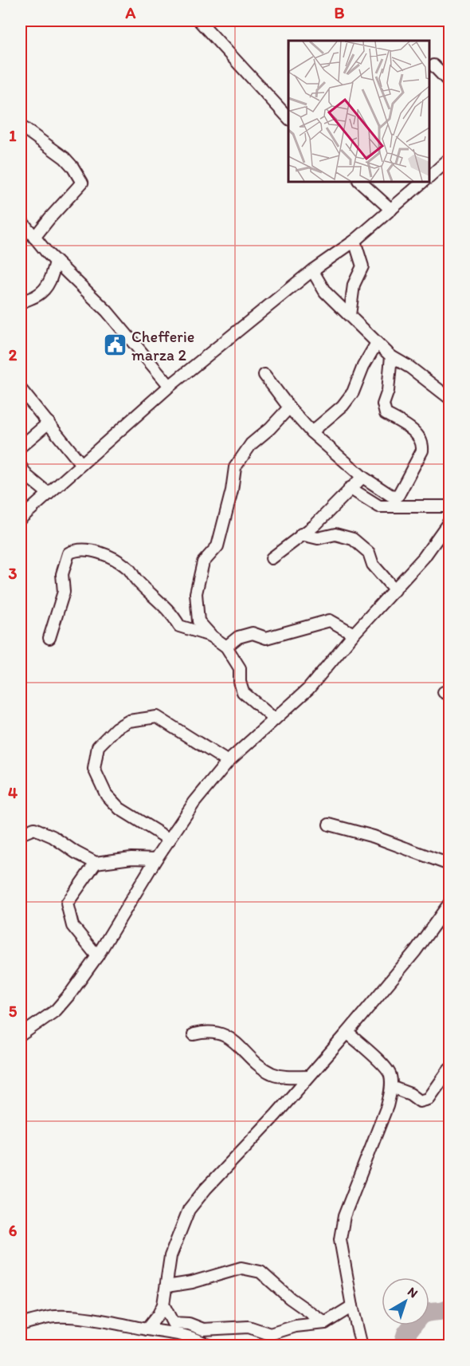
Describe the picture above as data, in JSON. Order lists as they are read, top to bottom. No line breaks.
{"places":{"public building":["Chefferie marza 2"]},"north":"top right","grid":{"columns":["A","B"],"rows":["1","2","3","4","5","6"]}}
